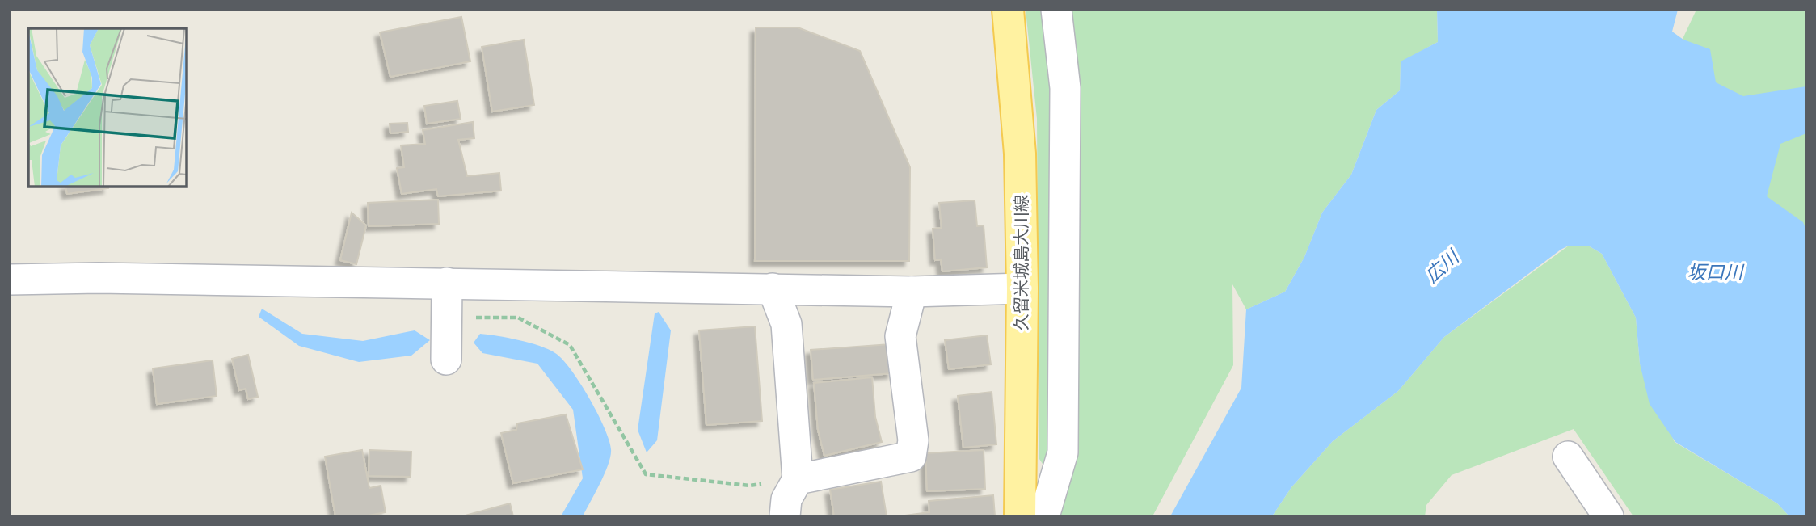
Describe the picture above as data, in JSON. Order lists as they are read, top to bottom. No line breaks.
{"streets":{"main road":["久留米城島大川線"]},"water":["広川","坂口川"]}
